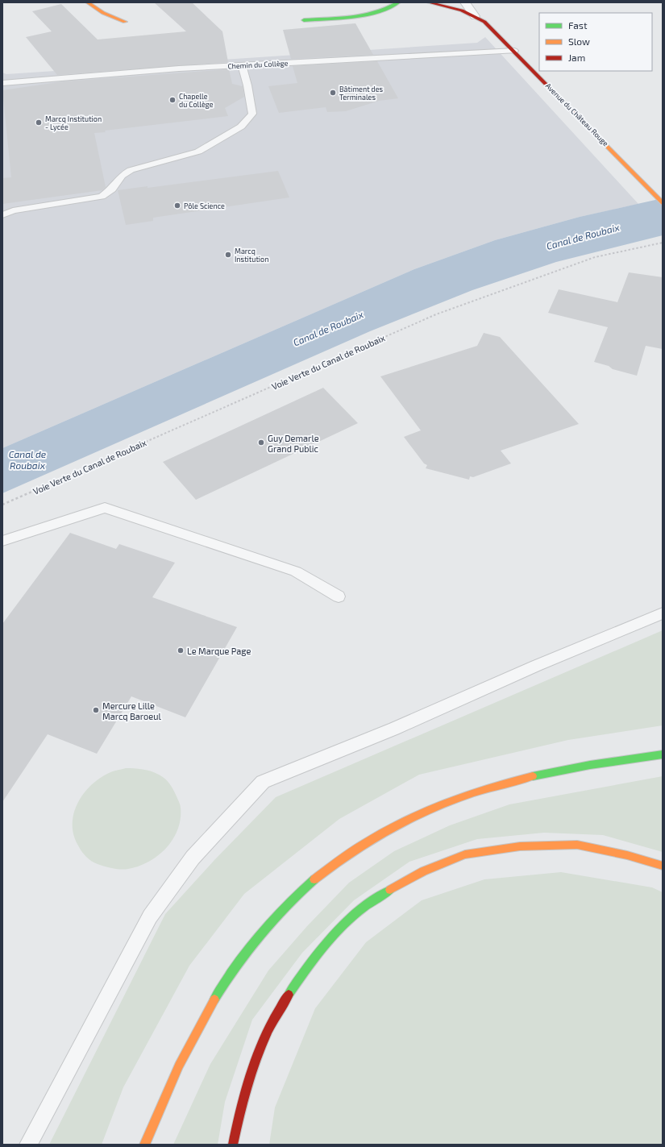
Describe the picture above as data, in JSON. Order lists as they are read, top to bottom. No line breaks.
{"streets":{"main road":["Avenue du Château Rouge"],"lane":["Chemin du Collège"],"path":["Voie Verte du Canal de Roubaix"]},"crossings":[["Chemin du Collège","Avenue du Château Rouge"]],"water":["Canal de Roubaix"],"places":["Bâtiment des Terminales","Chapelle du Collège","Marcq Institution - Lycée","Pôle Science","Marcq Institution","Guy Demarle Grand Public","Le Marque Page","Mercure Lille Marcq Baroeul"],"legend":["Fast","Slow","Jam"]}
